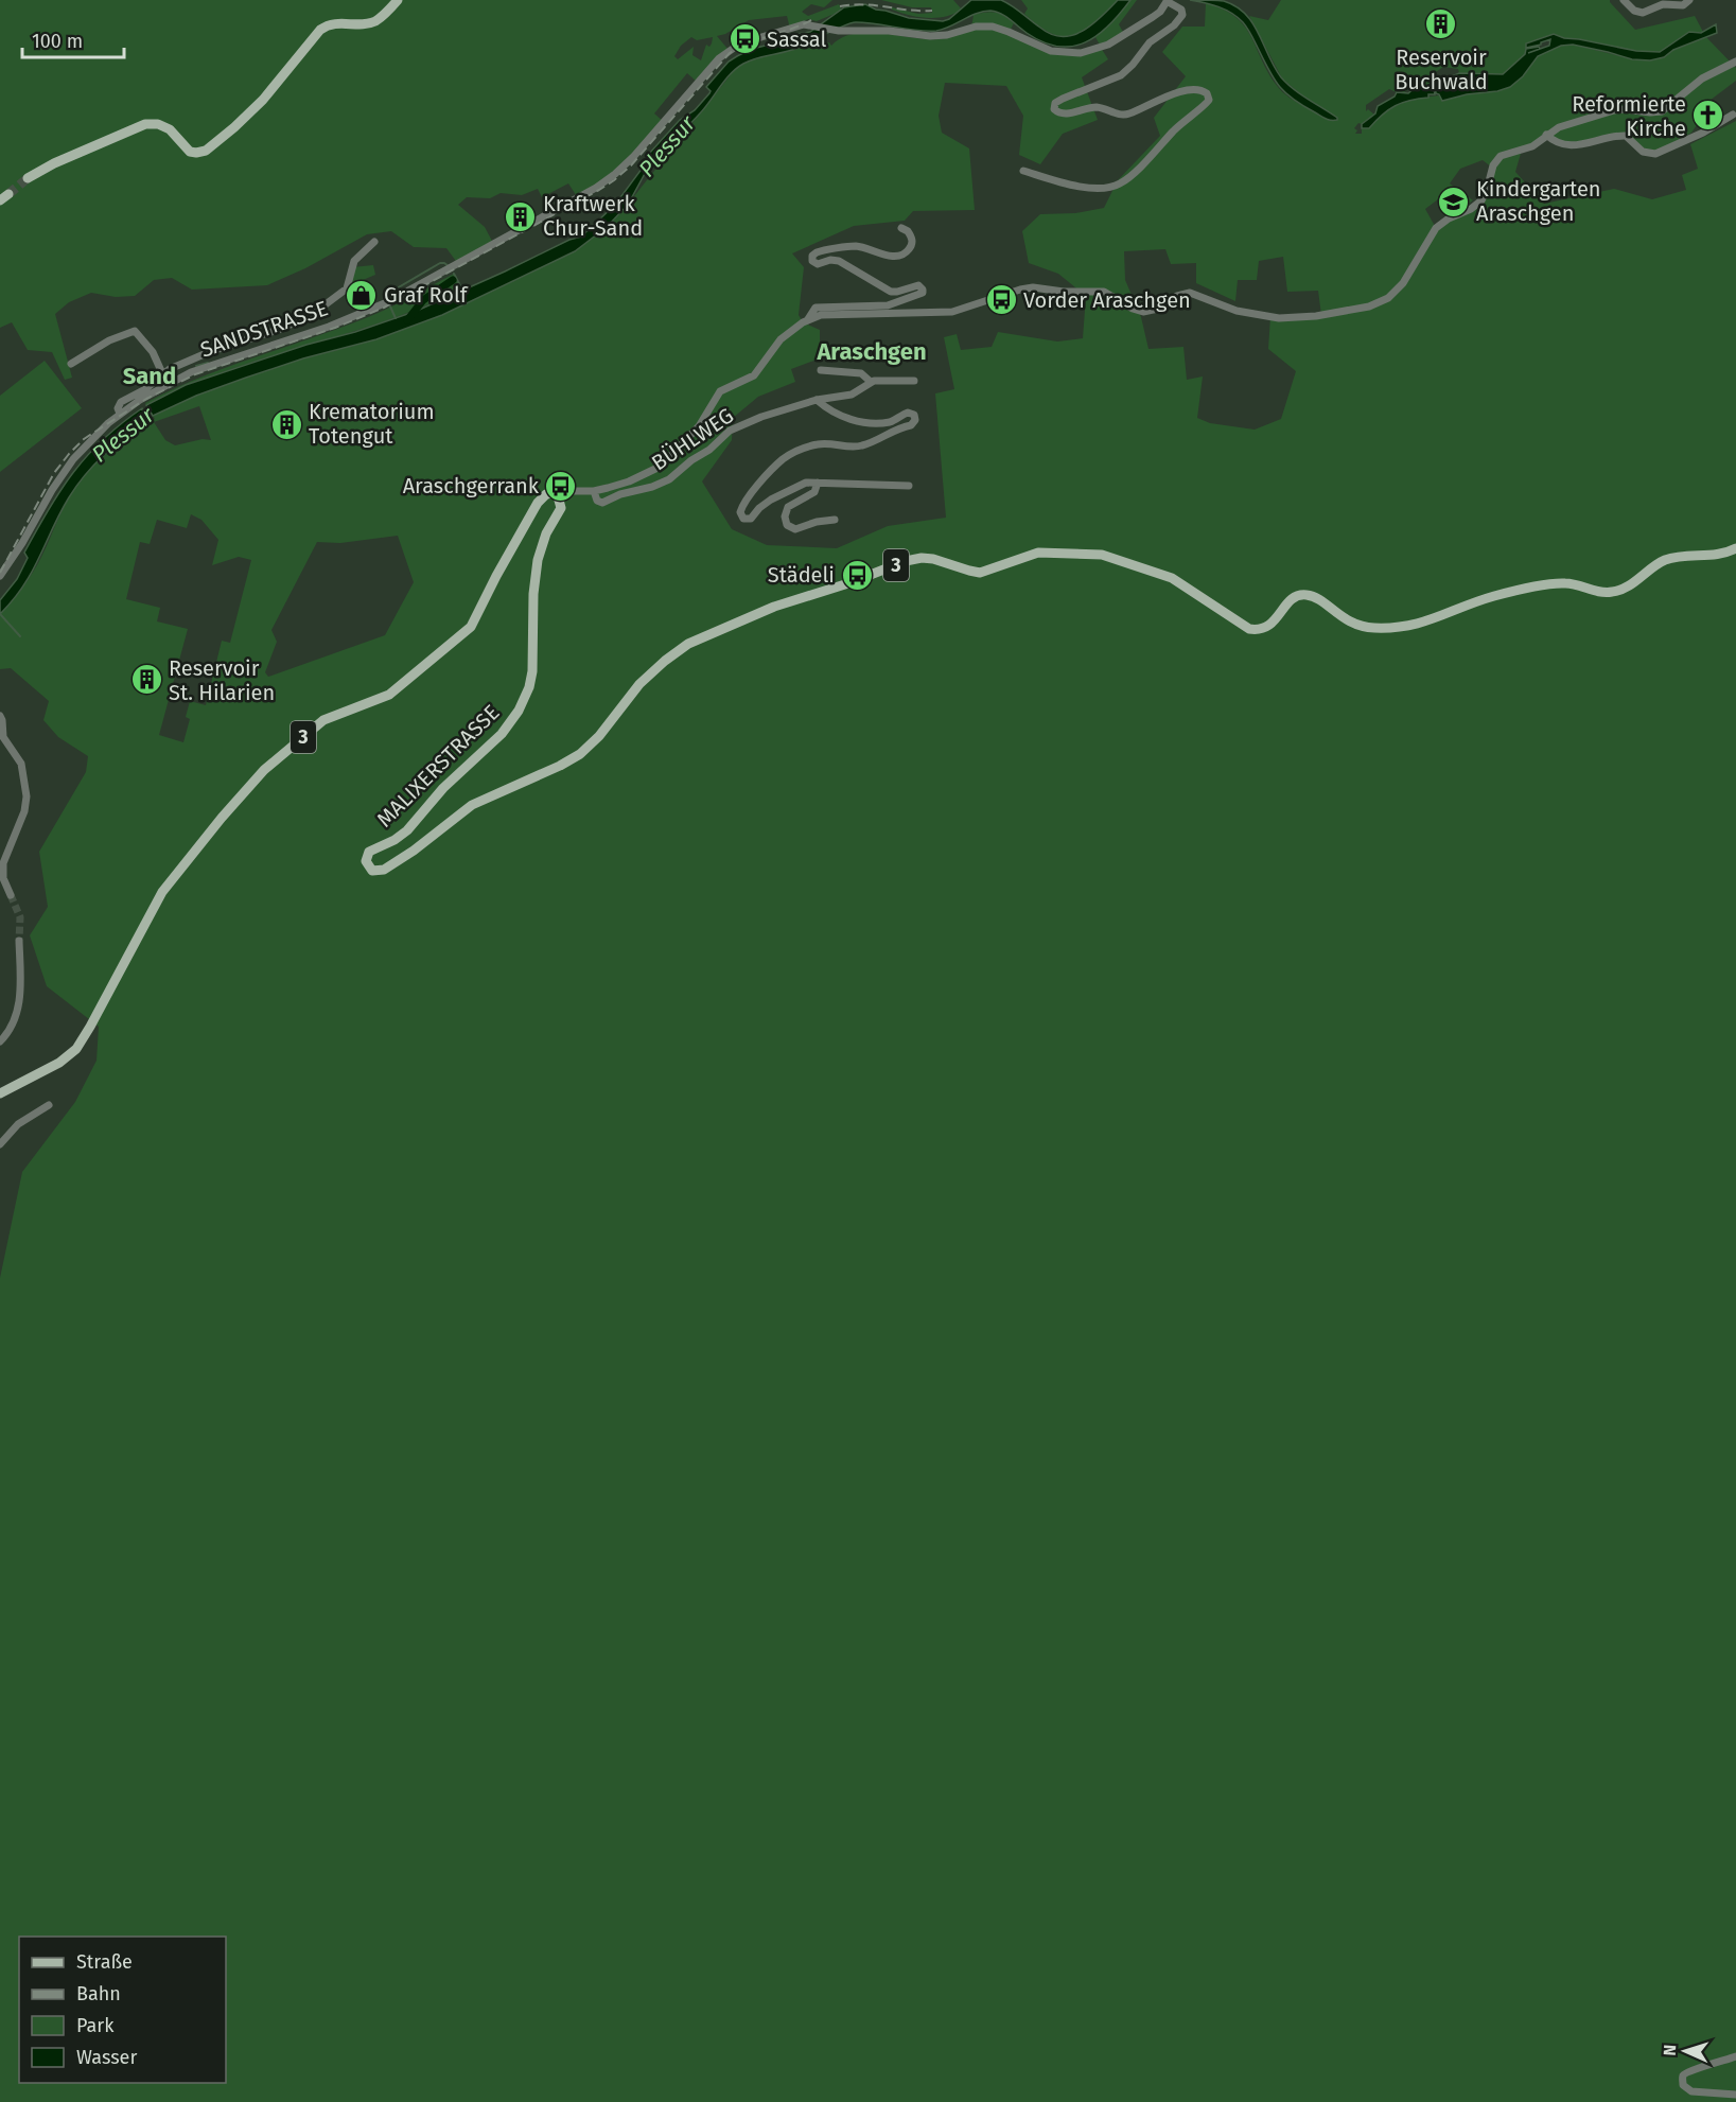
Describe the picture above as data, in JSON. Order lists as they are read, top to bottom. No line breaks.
{"streets":{"main road":["3","MALIXERSTRASSE"],"street":["SANDSTRASSE","BÜHLWEG"]},"crossings":[["3","MALIXERSTRASSE"]],"districts":["Araschgen","Sand"],"water":["Plessur"],"places":{"building":["Reservoir Buchwald","Kraftwerk Chur-Sand","Krematorium Totengut","Reservoir St. Hilarien"],"bus stop":["Sassal","Vorder Araschgen","Araschgerrank","Städeli"],"church":["Reformierte Kirche"],"school or university":["Kindergarten Araschgen"],"shop":["Graf Rolf"]},"legend":["Straße","Bahn","Park","Wasser"],"scale_bar":"100 m","north":"left"}
